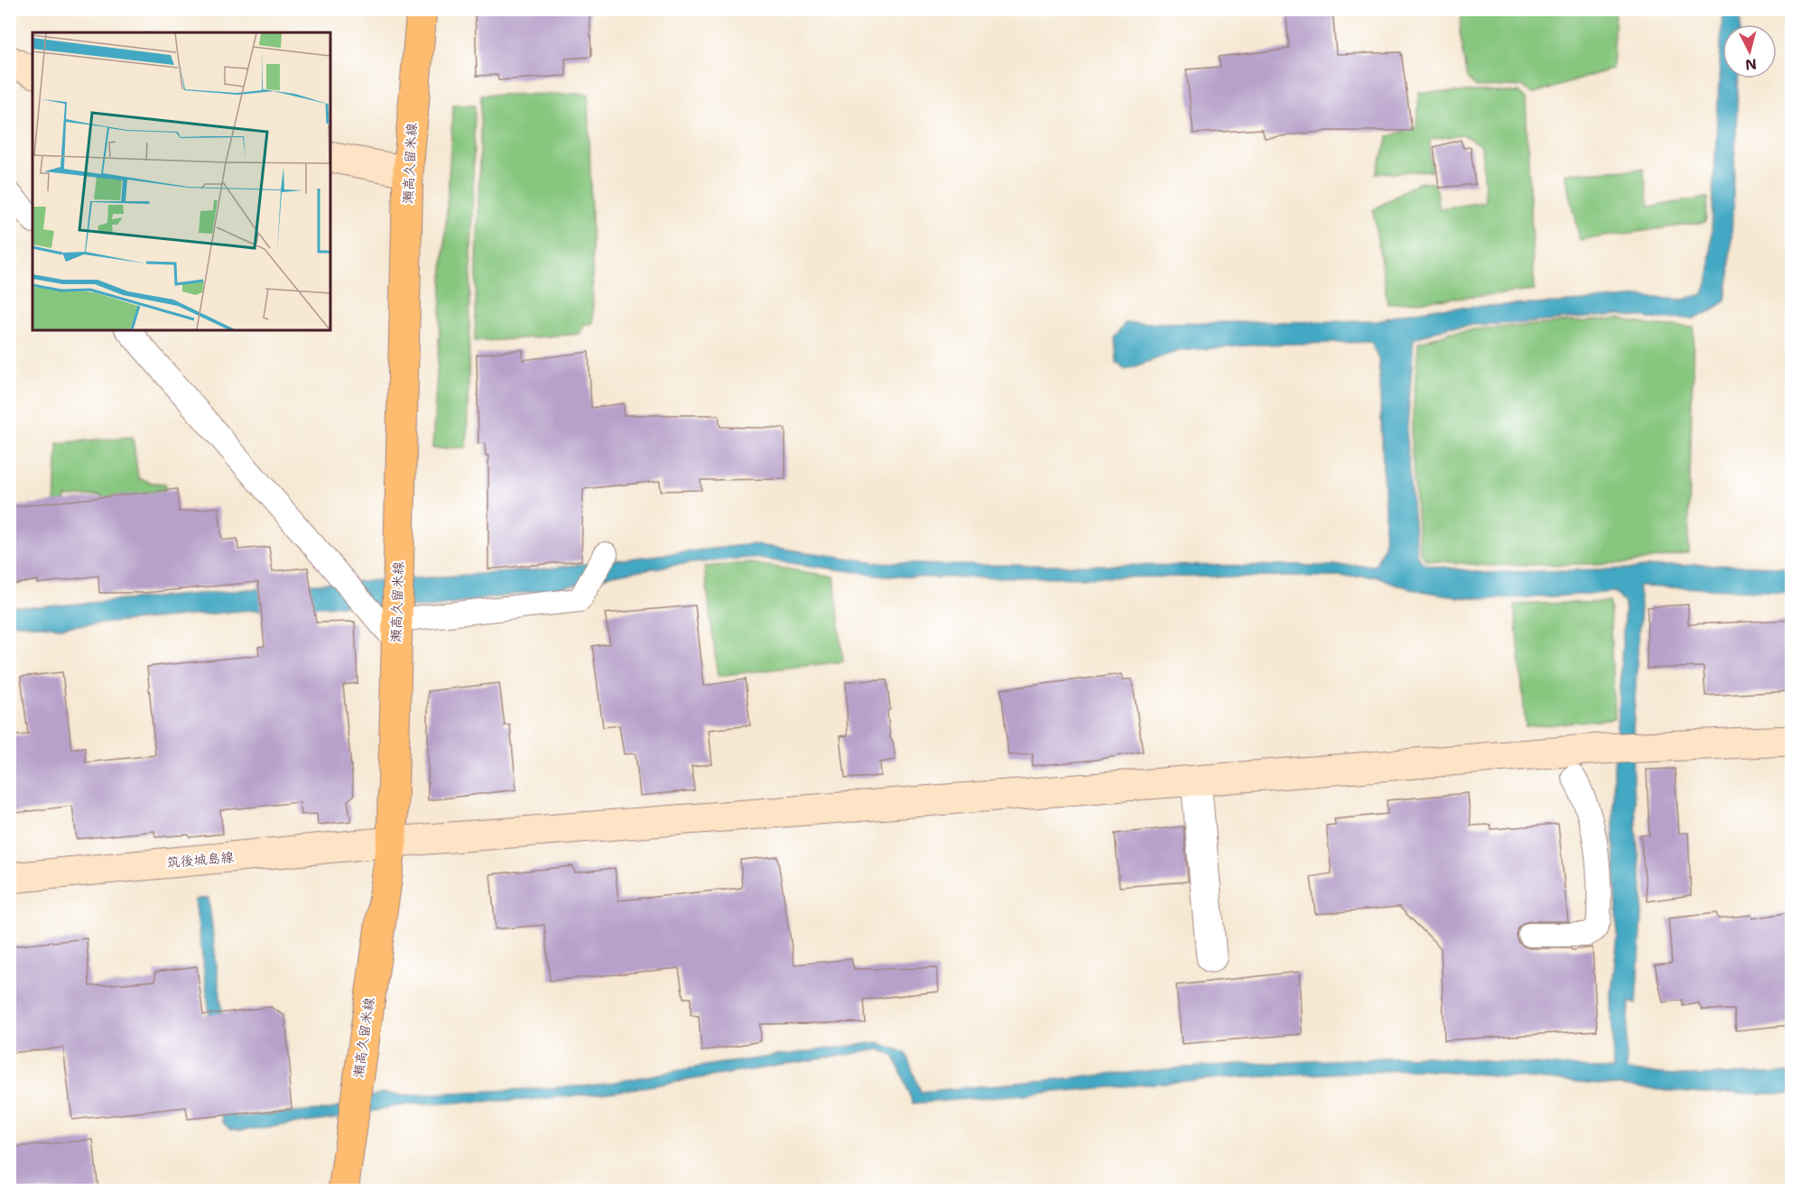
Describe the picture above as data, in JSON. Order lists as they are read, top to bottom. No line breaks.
{"streets":{"main road":["瀬高久留米線"],"street":["筑後城島線"]},"crossings":[["瀬高久留米線","筑後城島線"]],"north":"bottom"}
